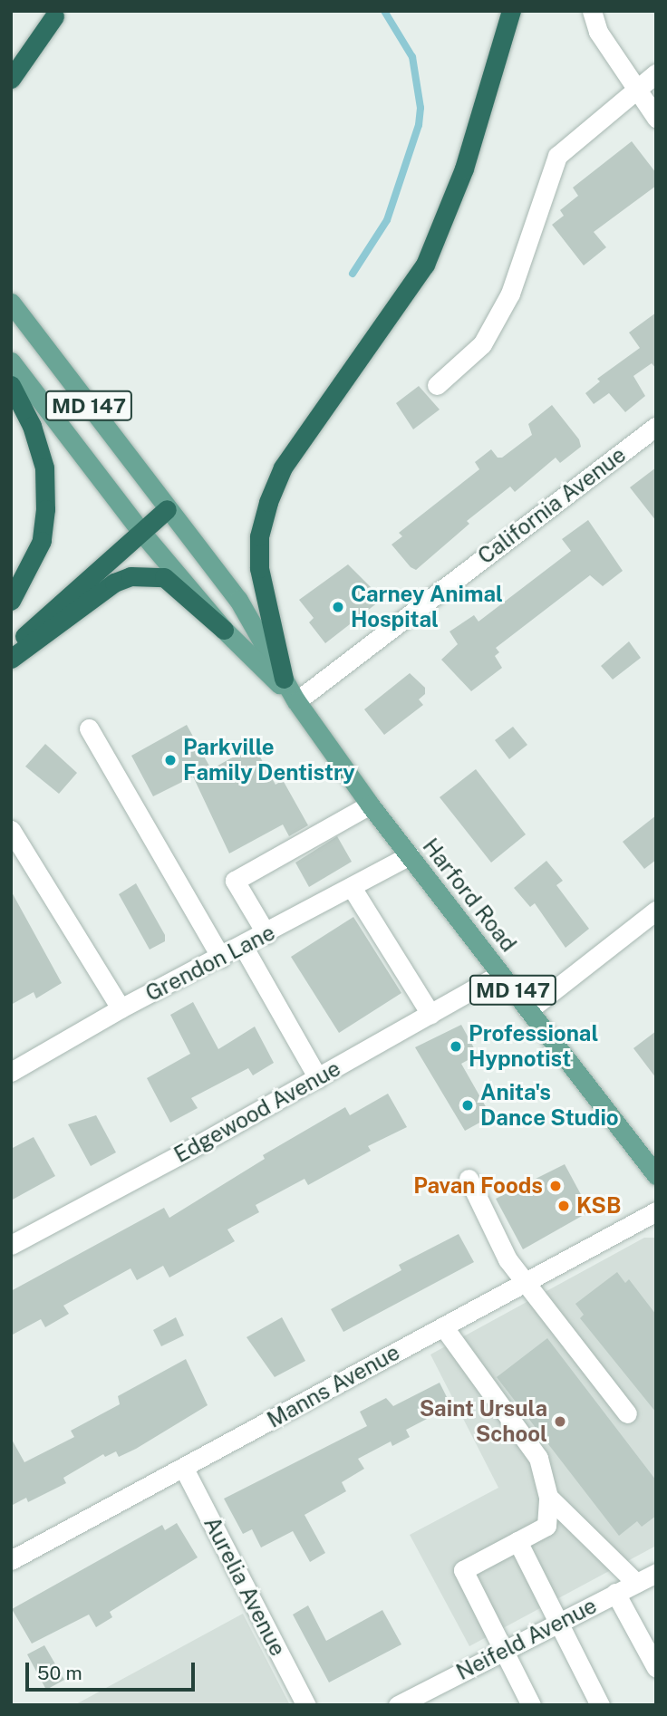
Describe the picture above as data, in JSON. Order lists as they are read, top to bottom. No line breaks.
{"streets":{"main road":["MD 147","Harford Road"],"street":["California Avenue","Grendon Lane","Edgewood Avenue","Manns Avenue","Aurelia Avenue","Neifeld Avenue"]},"crossings":[["California Avenue","Harford Road"],["Harford Road","Grendon Lane"],["Harford Road","Edgewood Avenue"],["Manns Avenue","Aurelia Avenue"]],"places":["Carney Animal Hospital","Parkville Family Dentistry","Professional Hypnotist","Anita's Dance Studio","Pavan Foods","KSB","Saint Ursula School"],"scale_bar":"50 m"}
